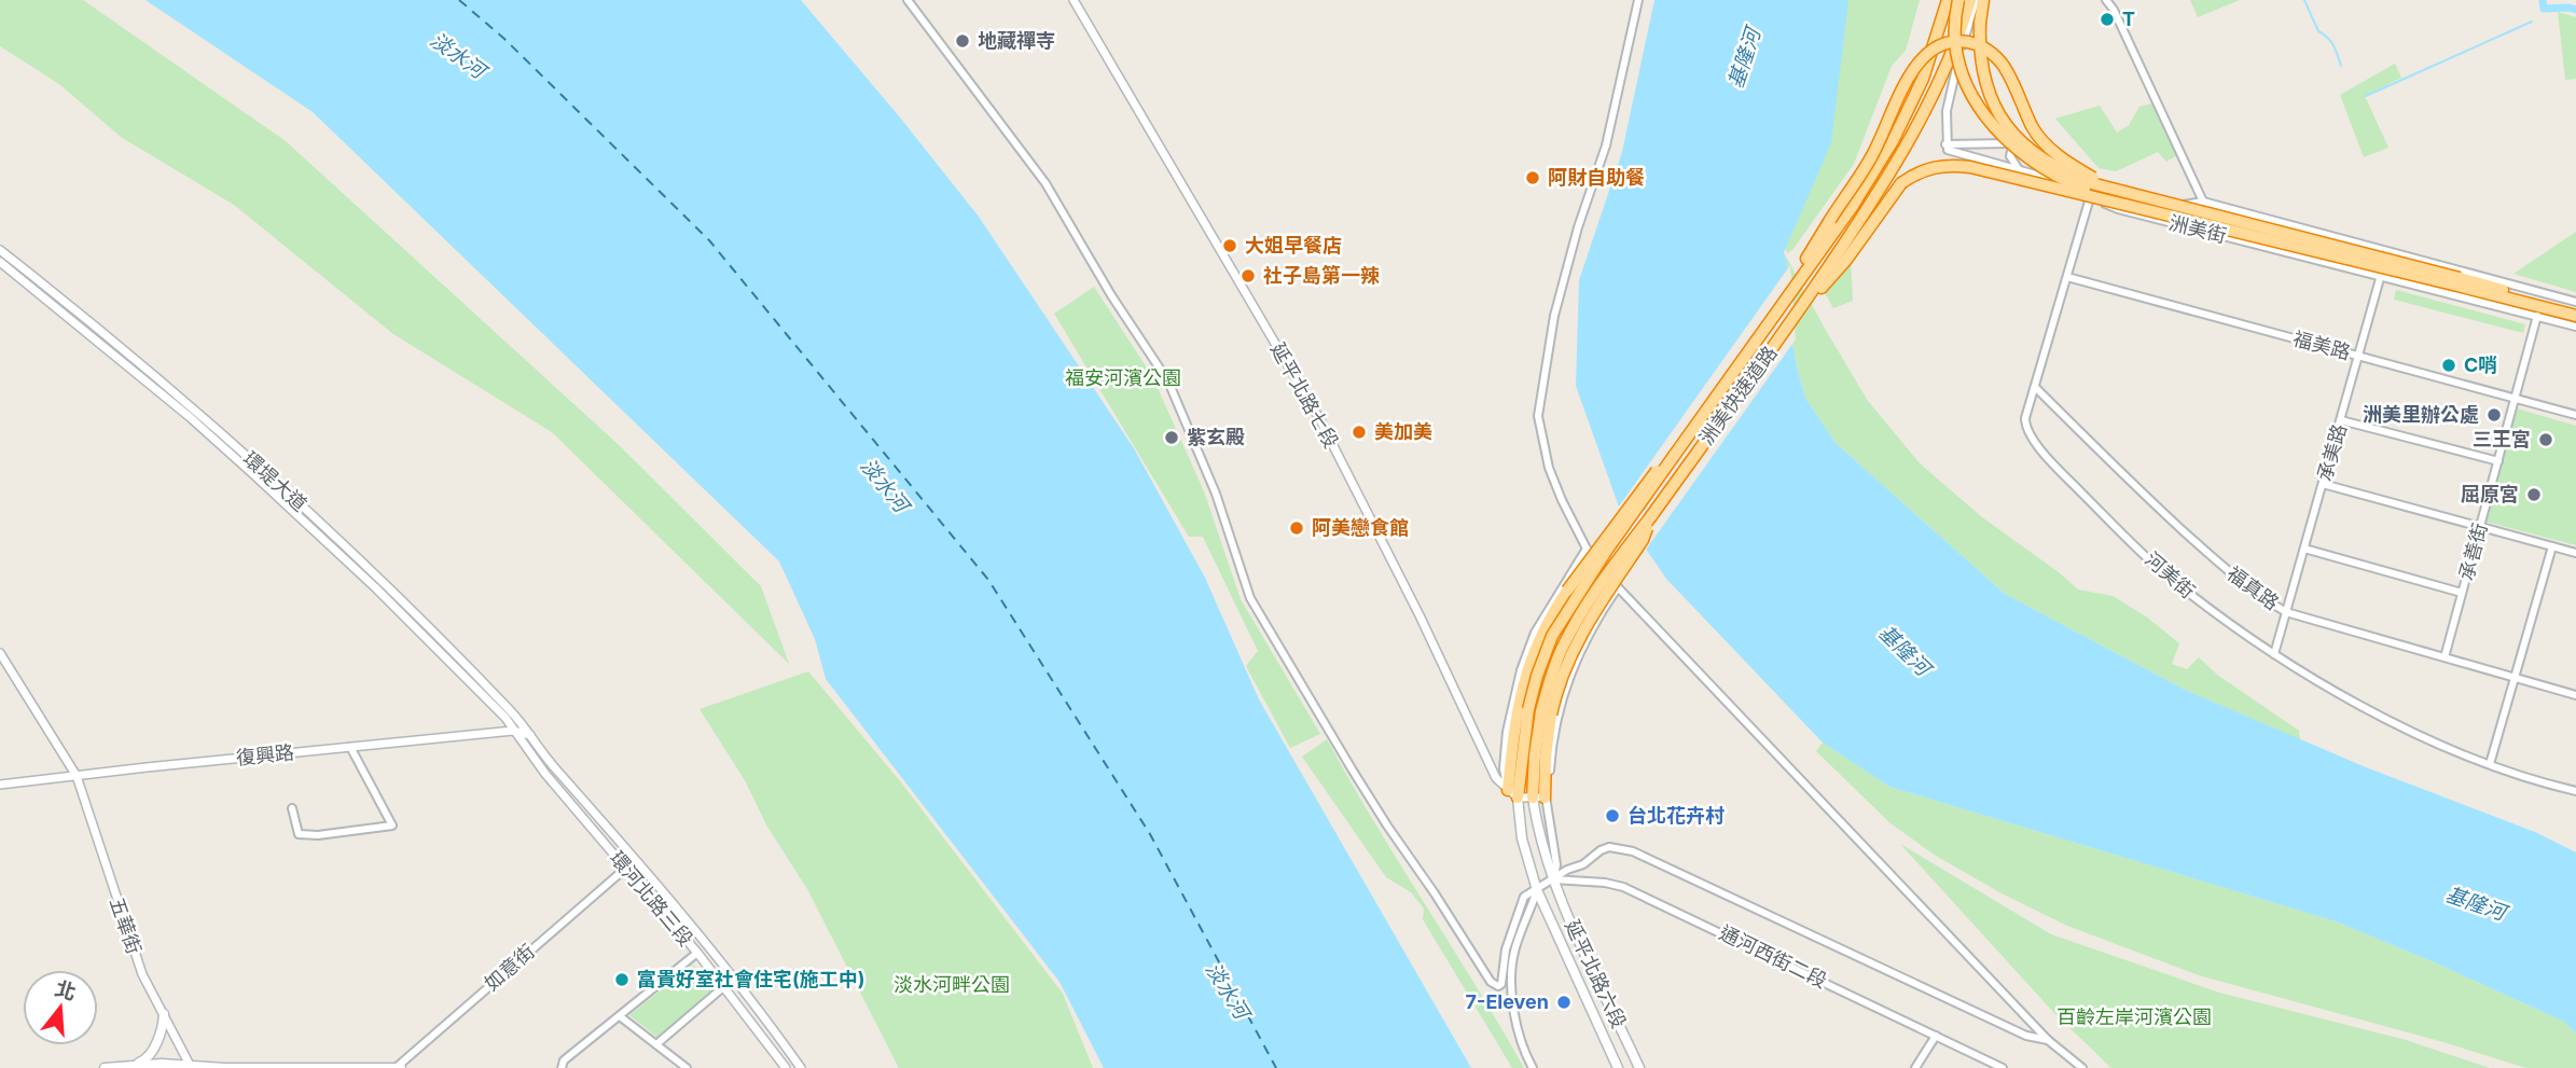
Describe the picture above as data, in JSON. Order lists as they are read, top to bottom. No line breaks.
{"streets":{"highway":["洲美快速道路"],"main road":["延平北路六段"],"street":["洲美街","福美路","延平北路七段","承美路","環堤大道","承善街","河美街","福真路","復興路","環河北路三段","五華街","通河西街二段","如意街"]},"crossings":[["洲美街","承美路"],["洲美街","承善街"],["洲美街","河美街"],["福美路","承美路"],["福美路","承善街"],["福美路","河美街"],["延平北路七段","洲美快速道路"],["承美路","河美街"],["承美路","福真路"],["環堤大道","復興路"],["環堤大道","環河北路三段"],["承善街","福真路"],["河美街","福真路"],["復興路","環河北路三段"],["復興路","五華街"],["環河北路三段","如意街"],["通河西街二段","延平北路六段"]],"water":["淡水河","基隆河"],"parks":["福安河濱公園","淡水河畔公園","百齡左岸河濱公園"],"places":["T","地藏禪寺","阿財自助餐","大姐早餐店","社子島第一辣","C哨","洲美里辦公處","美加美","紫玄殿","三王宮","屈原宮","阿美戀食館","台北花卉村","富貴好室社會住宅(施工中)","7-Eleven"],"north":"top"}
